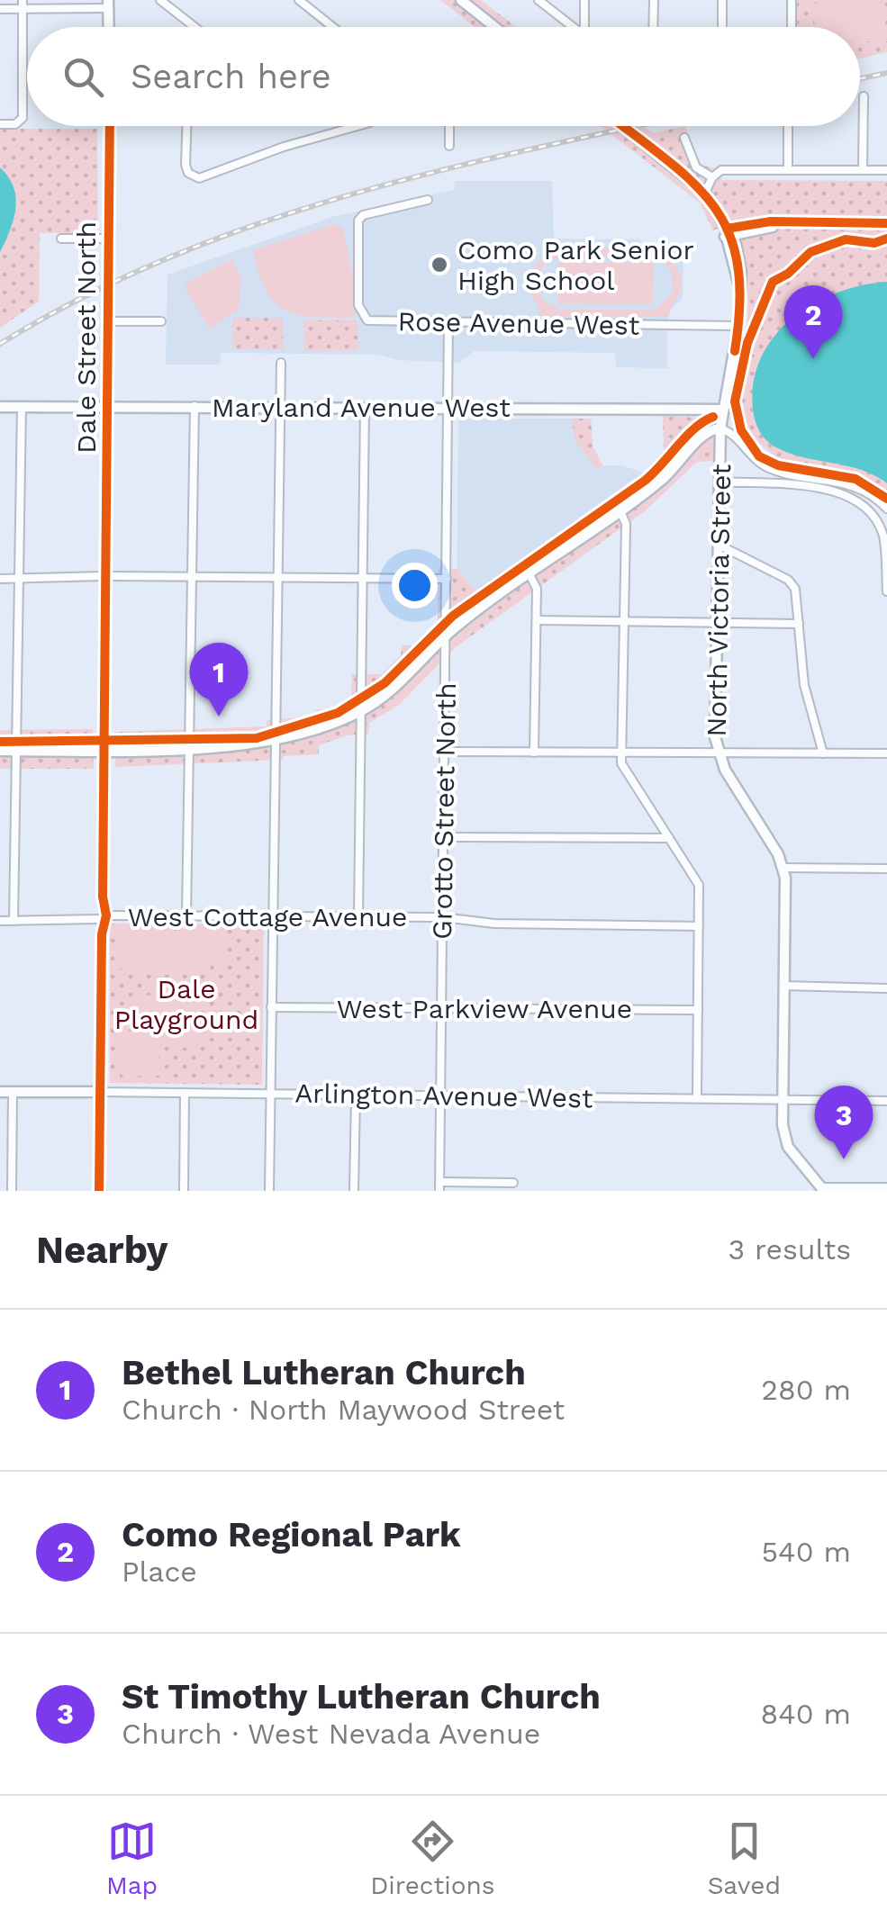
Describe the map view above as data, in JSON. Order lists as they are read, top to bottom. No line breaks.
{"streets":{"street":["Rose Avenue West","Dale Street North","Maryland Avenue West","North Victoria Street","Grotto Street North","West Cottage Avenue","West Parkview Avenue","Arlington Avenue West"]},"crossings":[["Rose Avenue West","North Victoria Street"],["Rose Avenue West","Grotto Street North"],["Dale Street North","Maryland Avenue West"],["Dale Street North","West Cottage Avenue"],["Dale Street North","Arlington Avenue West"],["Maryland Avenue West","North Victoria Street"],["Maryland Avenue West","Grotto Street North"],["North Victoria Street","Arlington Avenue West"],["Grotto Street North","West Cottage Avenue"],["Grotto Street North","West Parkview Avenue"],["Grotto Street North","Arlington Avenue West"]],"parks":["Dale Playground"],"places":["Como Park Senior High School"],"page":{"search":"Search here","pins":["2","1","3"],"heading":["Nearby","3 results"],"list":[{"mark":"1","name":"Bethel Lutheran Church","note":"Church · North Maywood Street","value":"280 m"},{"mark":"2","name":"Como Regional Park","note":"Place","value":"540 m"},{"mark":"3","name":"St Timothy Lutheran Church","note":"Church · West Nevada Avenue","value":"840 m"}],"nav":["Map","Directions","Saved"]}}
